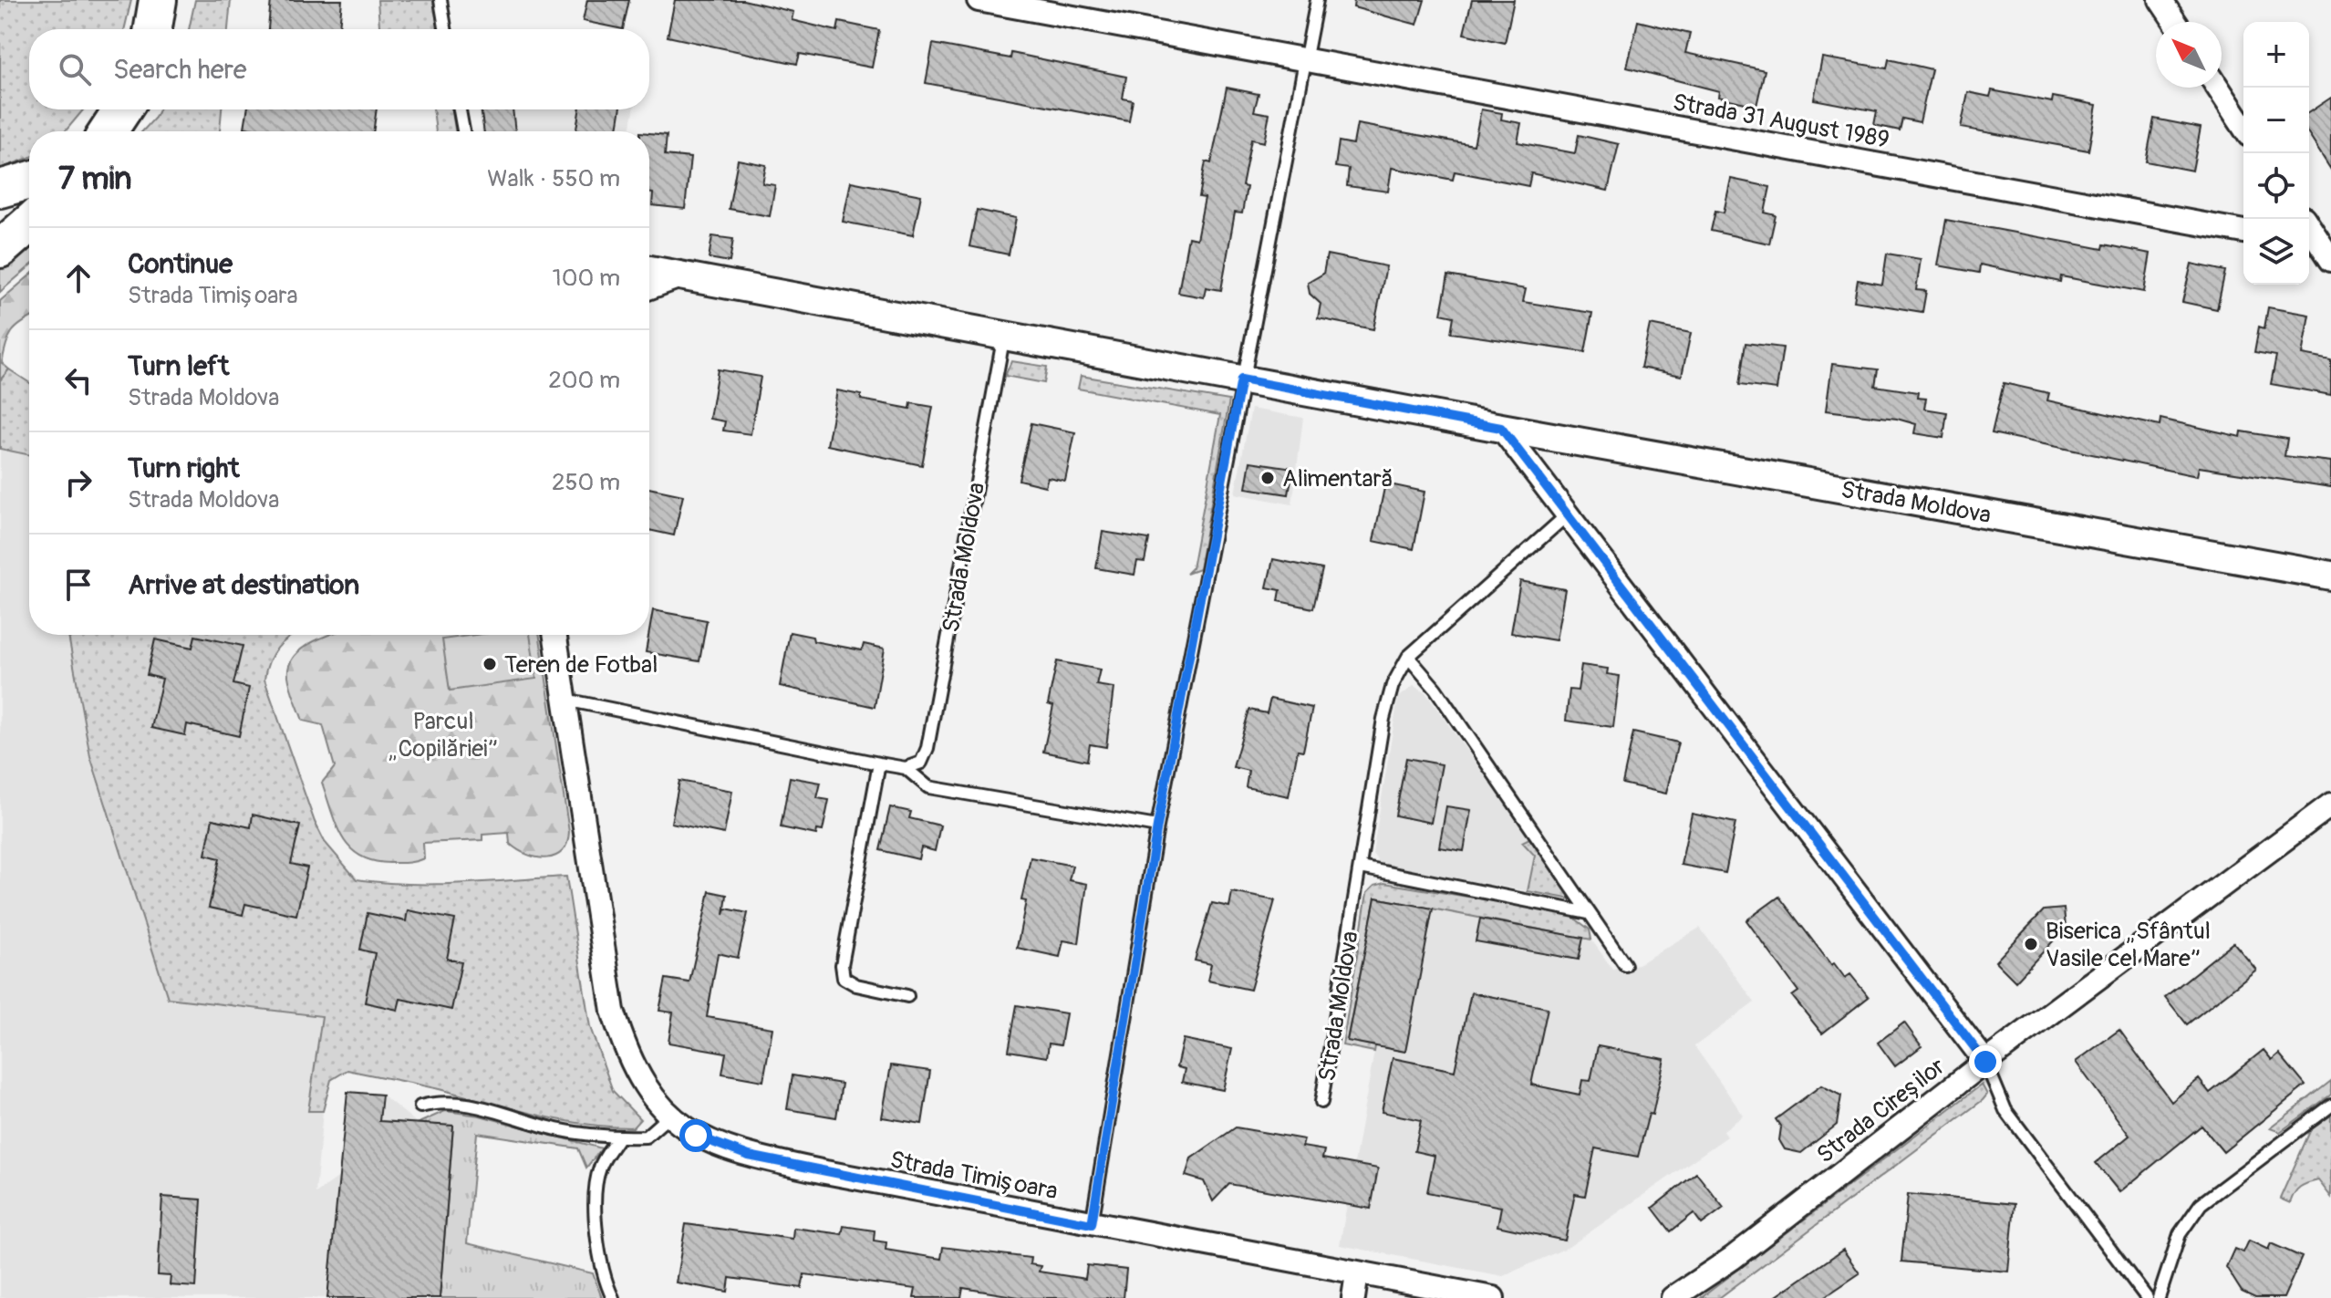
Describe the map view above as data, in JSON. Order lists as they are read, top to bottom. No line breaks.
{"streets":{"street":["Strada 31 August 1989","Strada Moldova","Strada Cireșilor","Strada Timișoara"]},"parks":["Parcul „Copilăriei”"],"places":["Alimentară","Teren de Fotbal","Biserica „Sfântul Vasile cel Mare”"],"north":"top left","page":{"map_buttons":["+","−"],"search":"Search here","heading":["7 min","Walk · 550 m"],"list":[["Continue","Strada Timișoara","100 m"],["Turn left","Strada Moldova","200 m"],["Turn right","Strada Moldova","250 m"],"Arrive at destination"]}}
